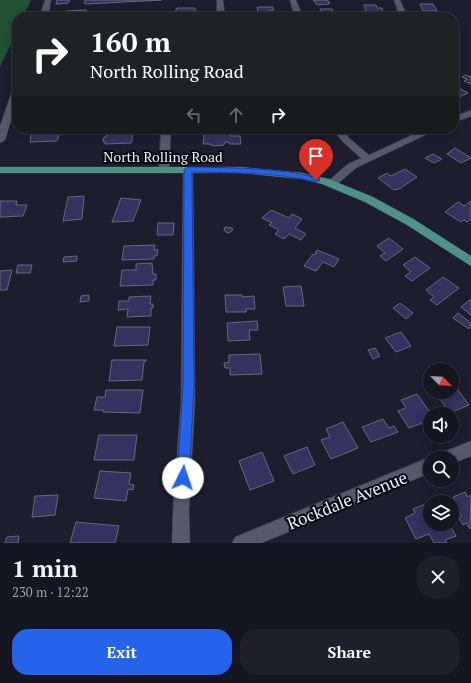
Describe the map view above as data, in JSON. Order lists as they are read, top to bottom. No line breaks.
{"streets":{"main road":["North Rolling Road"],"street":["Rockdale Avenue"]},"north":"bottom right","page":{"turn":["160 m","North Rolling Road"],"heading":["1 min","230 m · 12:22"],"buttons":["Exit","Share"]}}
